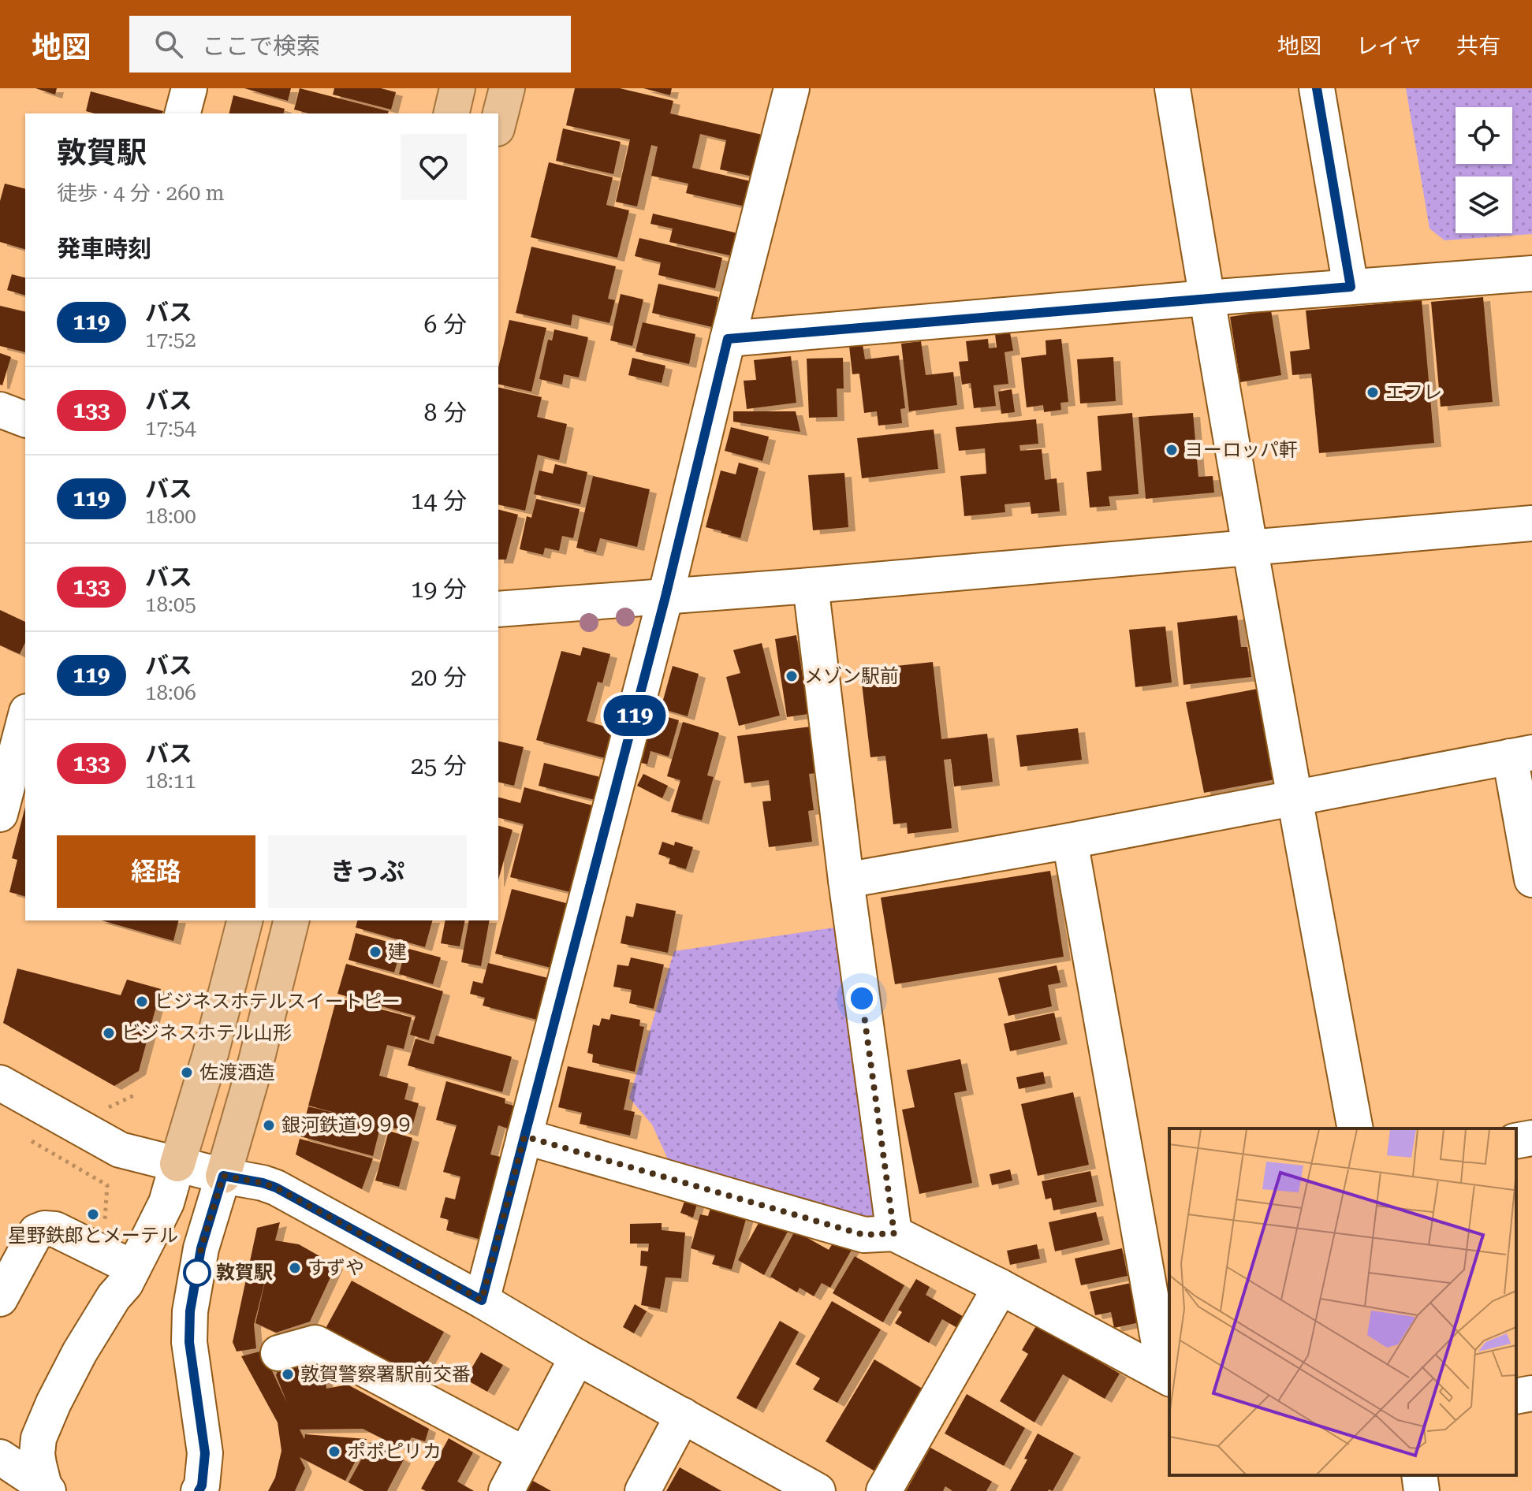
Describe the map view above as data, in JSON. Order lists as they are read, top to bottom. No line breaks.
{"places":["エフレ","ヨーロッパ軒","メゾン駅前","建","ビジネスホテルスイートピー","ビジネスホテル山形","佐渡酒造","銀河鉄道９９９","星野鉄郎とメーテル","すずや","敦賀駅","敦賀警察署駅前交番","ポポピリカ"],"lines":["bus line 119"],"page":{"header":"地図","search":"ここで検索","nav":["地図","レイヤ","共有"],"on_map":"119","heading":[["敦賀駅","徒歩 · 4 分 · 260 m"],"発車時刻"],"list":[{"mark":"119","name":"バス","note":"17:52","value":"6 分"},{"mark":"133","name":"バス","note":"17:54","value":"8 分"},{"mark":"119","name":"バス","note":"18:00","value":"14 分"},{"mark":"133","name":"バス","note":"18:05","value":"19 分"},{"mark":"119","name":"バス","note":"18:06","value":"20 分"},{"mark":"133","name":"バス","note":"18:11","value":"25 分"}],"buttons":["経路","きっぷ"]}}
